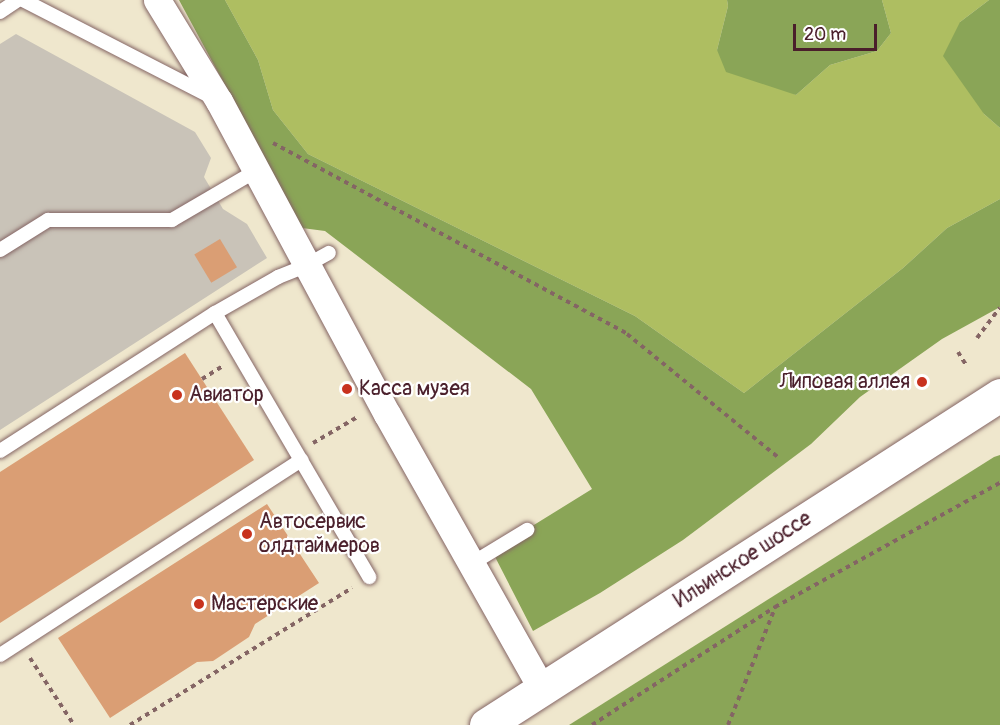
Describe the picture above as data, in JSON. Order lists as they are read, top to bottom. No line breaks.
{"streets":{"main road":["Ильинское шоссе"]},"places":["Липовая аллея","Касса музея","Авиатор","Автосервис олдтаймеров","Мастерские"],"scale_bar":"20 m"}
